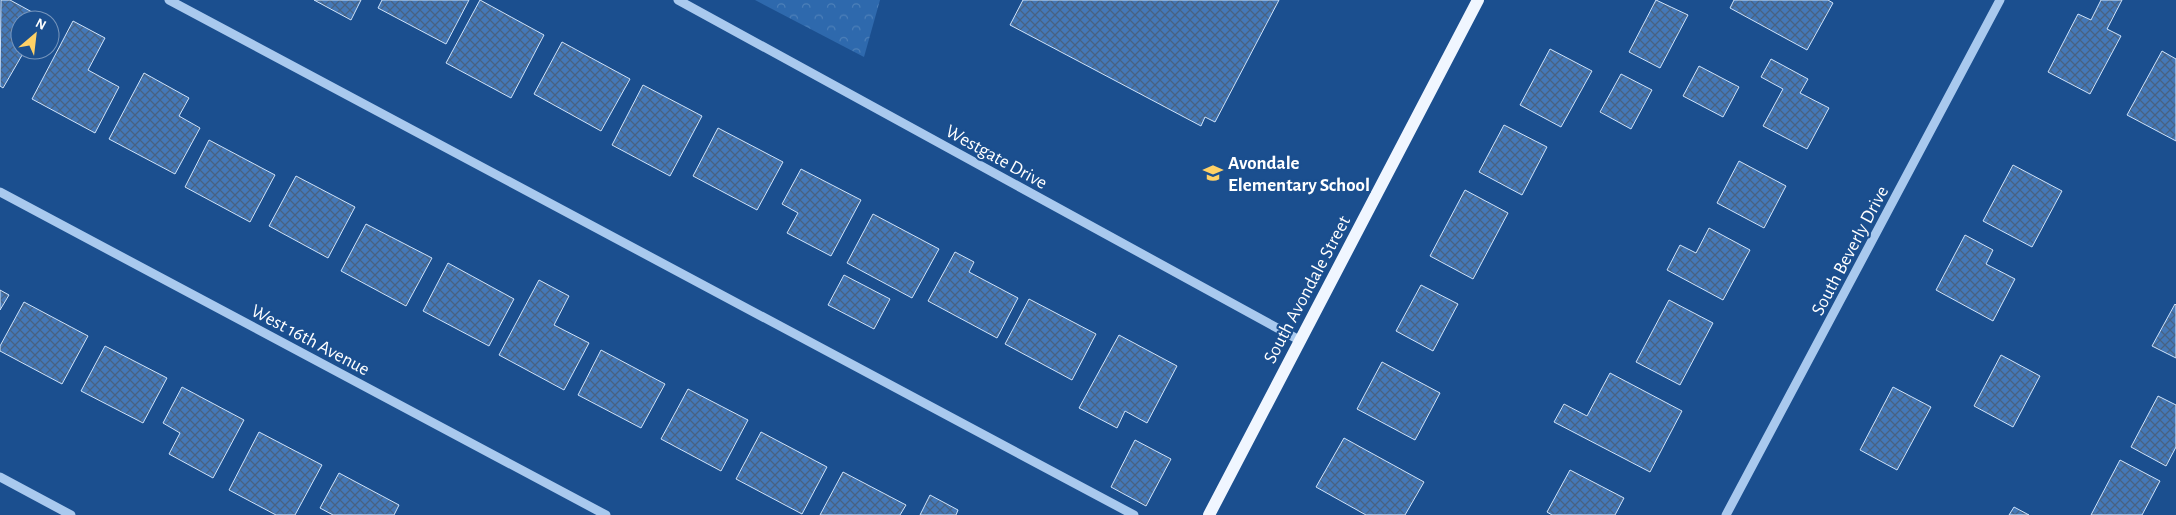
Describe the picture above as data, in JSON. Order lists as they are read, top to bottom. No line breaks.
{"streets":{"main road":["South Avondale Street"],"street":["Westgate Drive","South Beverly Drive","West 16th Avenue"]},"crossings":[["Westgate Drive","South Avondale Street"]],"places":{"school or university":["Avondale Elementary School"]},"north":"top right"}
